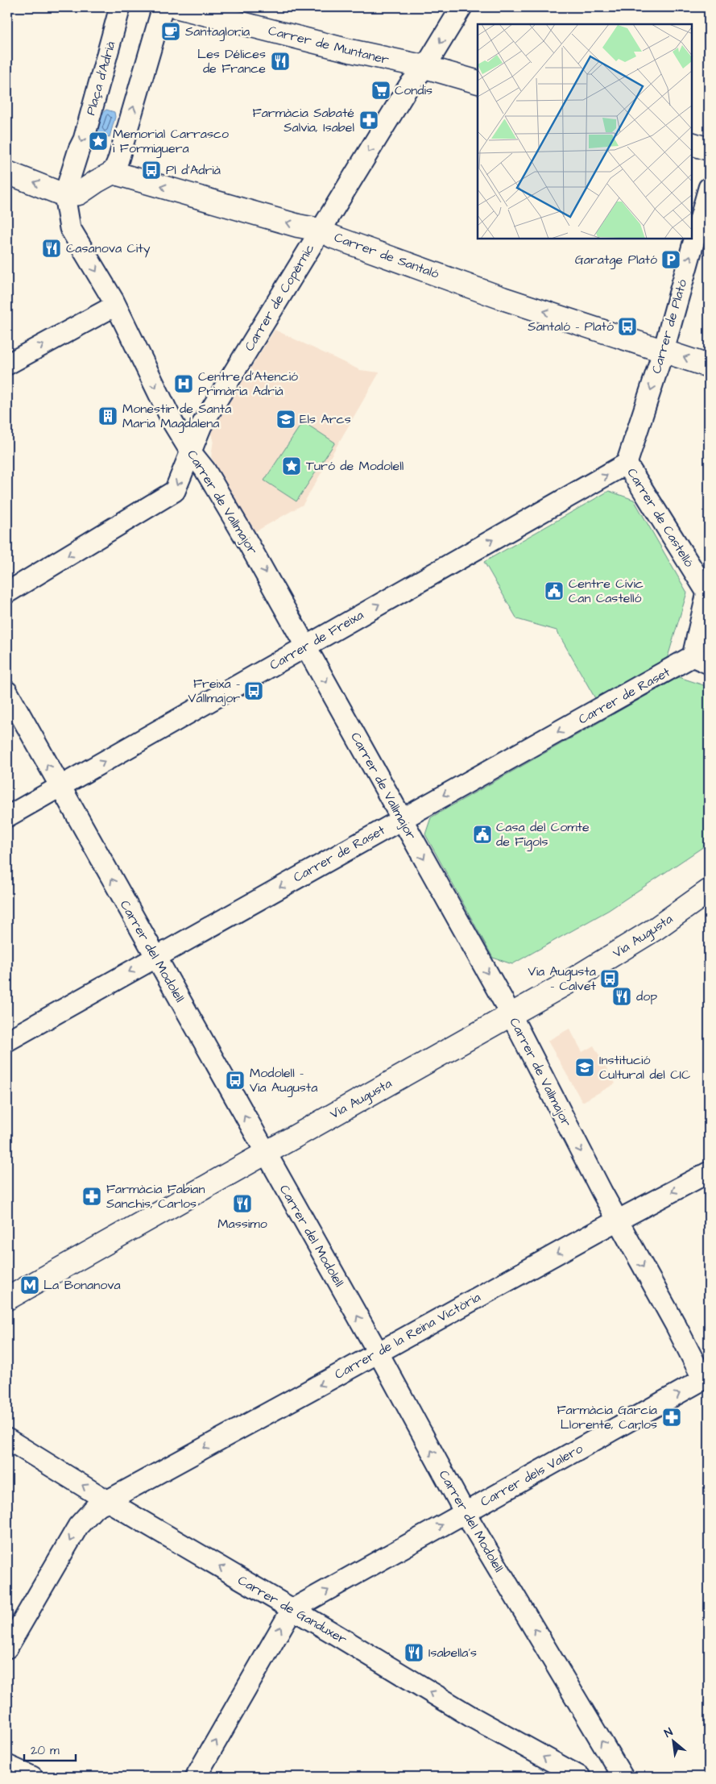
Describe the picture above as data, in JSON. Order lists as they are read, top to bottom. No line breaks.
{"streets":{"street":["Carrer de Muntaner","Plaça d'Adrià","Carrer de Santaló","Carrer de Copèrnic","Carrer de Plató","Carrer de Vallmajor","Carrer de Castelló","Carrer de Freixa","Carrer de Raset","Via Augusta","Carrer del Modolell","Carrer de la Reina Victòria","Carrer dels Valero","Carrer de Ganduxer"]},"crossings":[["Carrer de Muntaner","Carrer de Copèrnic"],["Plaça d'Adrià","Carrer de Vallmajor"],["Carrer de Santaló","Carrer de Copèrnic"],["Carrer de Santaló","Carrer de Plató"],["Carrer de Copèrnic","Carrer de Vallmajor"],["Carrer de Plató","Carrer de Castelló"],["Carrer de Plató","Carrer de Freixa"],["Carrer de Vallmajor","Carrer de Freixa"],["Carrer de Vallmajor","Carrer de Raset"],["Carrer de Vallmajor","Via Augusta"],["Carrer de Vallmajor","Carrer de la Reina Victòria"],["Carrer de Vallmajor","Carrer dels Valero"],["Carrer de Castelló","Carrer de Freixa"],["Carrer de Freixa","Carrer del Modolell"],["Carrer de Raset","Carrer del Modolell"],["Via Augusta","Carrer del Modolell"],["Carrer del Modolell","Carrer de la Reina Victòria"],["Carrer del Modolell","Carrer dels Valero"],["Carrer de la Reina Victòria","Carrer de Ganduxer"],["Carrer dels Valero","Carrer de Ganduxer"]],"one_way":["Carrer de Santaló","Carrer de Copèrnic","Carrer de Vallmajor","Carrer de Freixa","Carrer de Raset","Carrer del Modolell","Carrer de la Reina Victòria","Carrer dels Valero","Carrer de Ganduxer"],"places":{"cafe":["Santagloria"],"restaurant":["Les Délices de France","Casanova City","dop","Massimo","Isabella's"],"supermarket":["Condis"],"pharmacy":["Farmàcia Sabaté Salvia, Isabel","Farmàcia Fabian Sanchis, Carlos","Farmàcia García Llorente, Carlos"],"place":["Memorial Carrasco i Formiguera","Turó de Modolell"],"bus stop":["Pl d'Adrià","Santaló - Plató","Freixa - Vallmajor","Via Augusta - Calvet","Modolell - Via Augusta"],"parking":["Garatge Plató"],"hospital":["Centre d'Atenció Primària Adrià"],"building":["Monestir de Santa Maria Magdalena"],"school or university":["Els Arcs","Institució Cultural del CIC"],"public building":["Centre Cívic Can Castelló","Casa del Comte de Fígols"],"metro station":["La Bonanova"]},"scale_bar":"20 m","north":"top left"}
